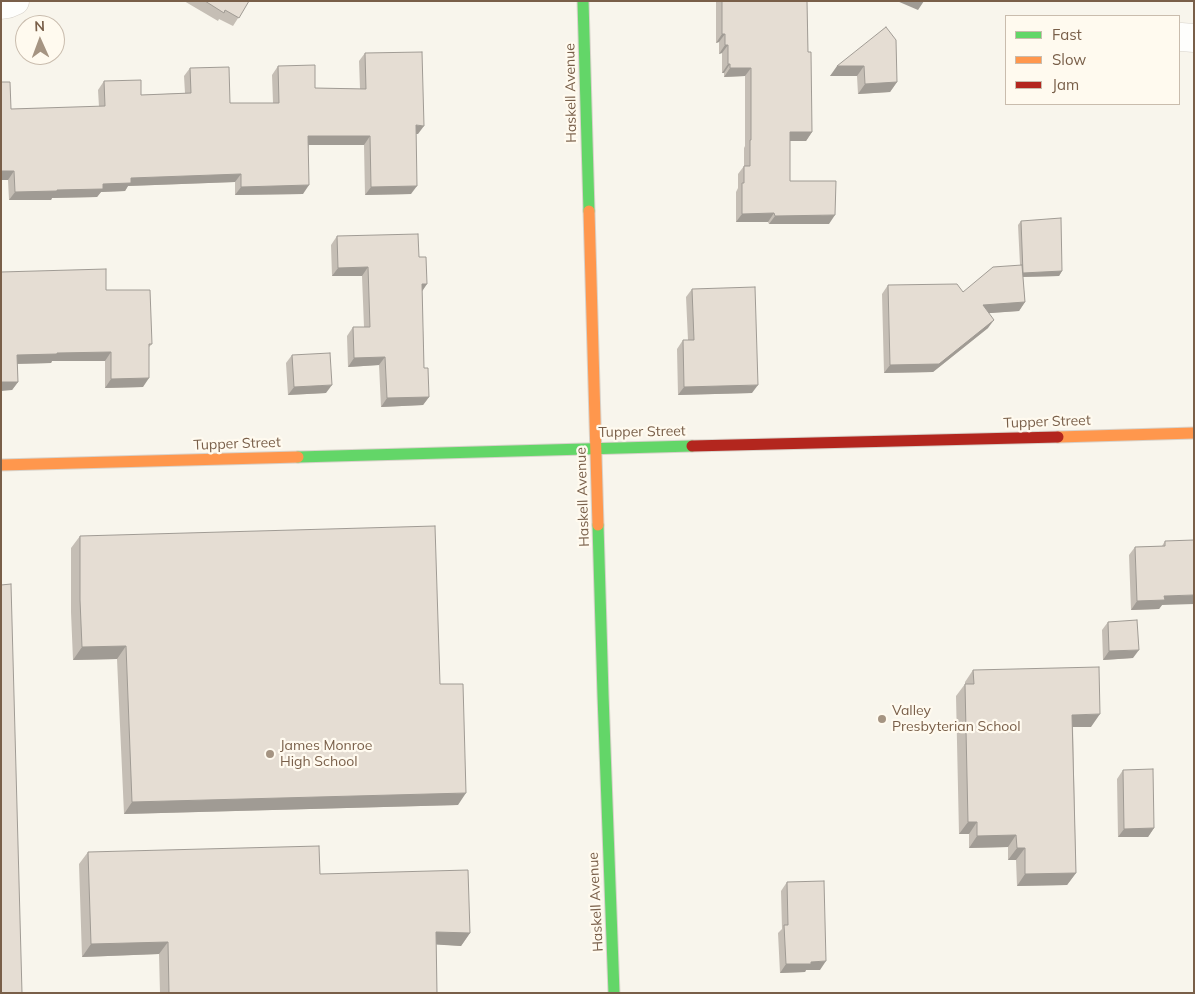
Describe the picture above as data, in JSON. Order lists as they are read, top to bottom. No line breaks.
{"streets":{"street":["Haskell Avenue","Tupper Street"]},"crossings":[["Haskell Avenue","Tupper Street"]],"places":["Valley Presbyterian School","James Monroe High School"],"legend":["Fast","Slow","Jam"],"north":"top"}
